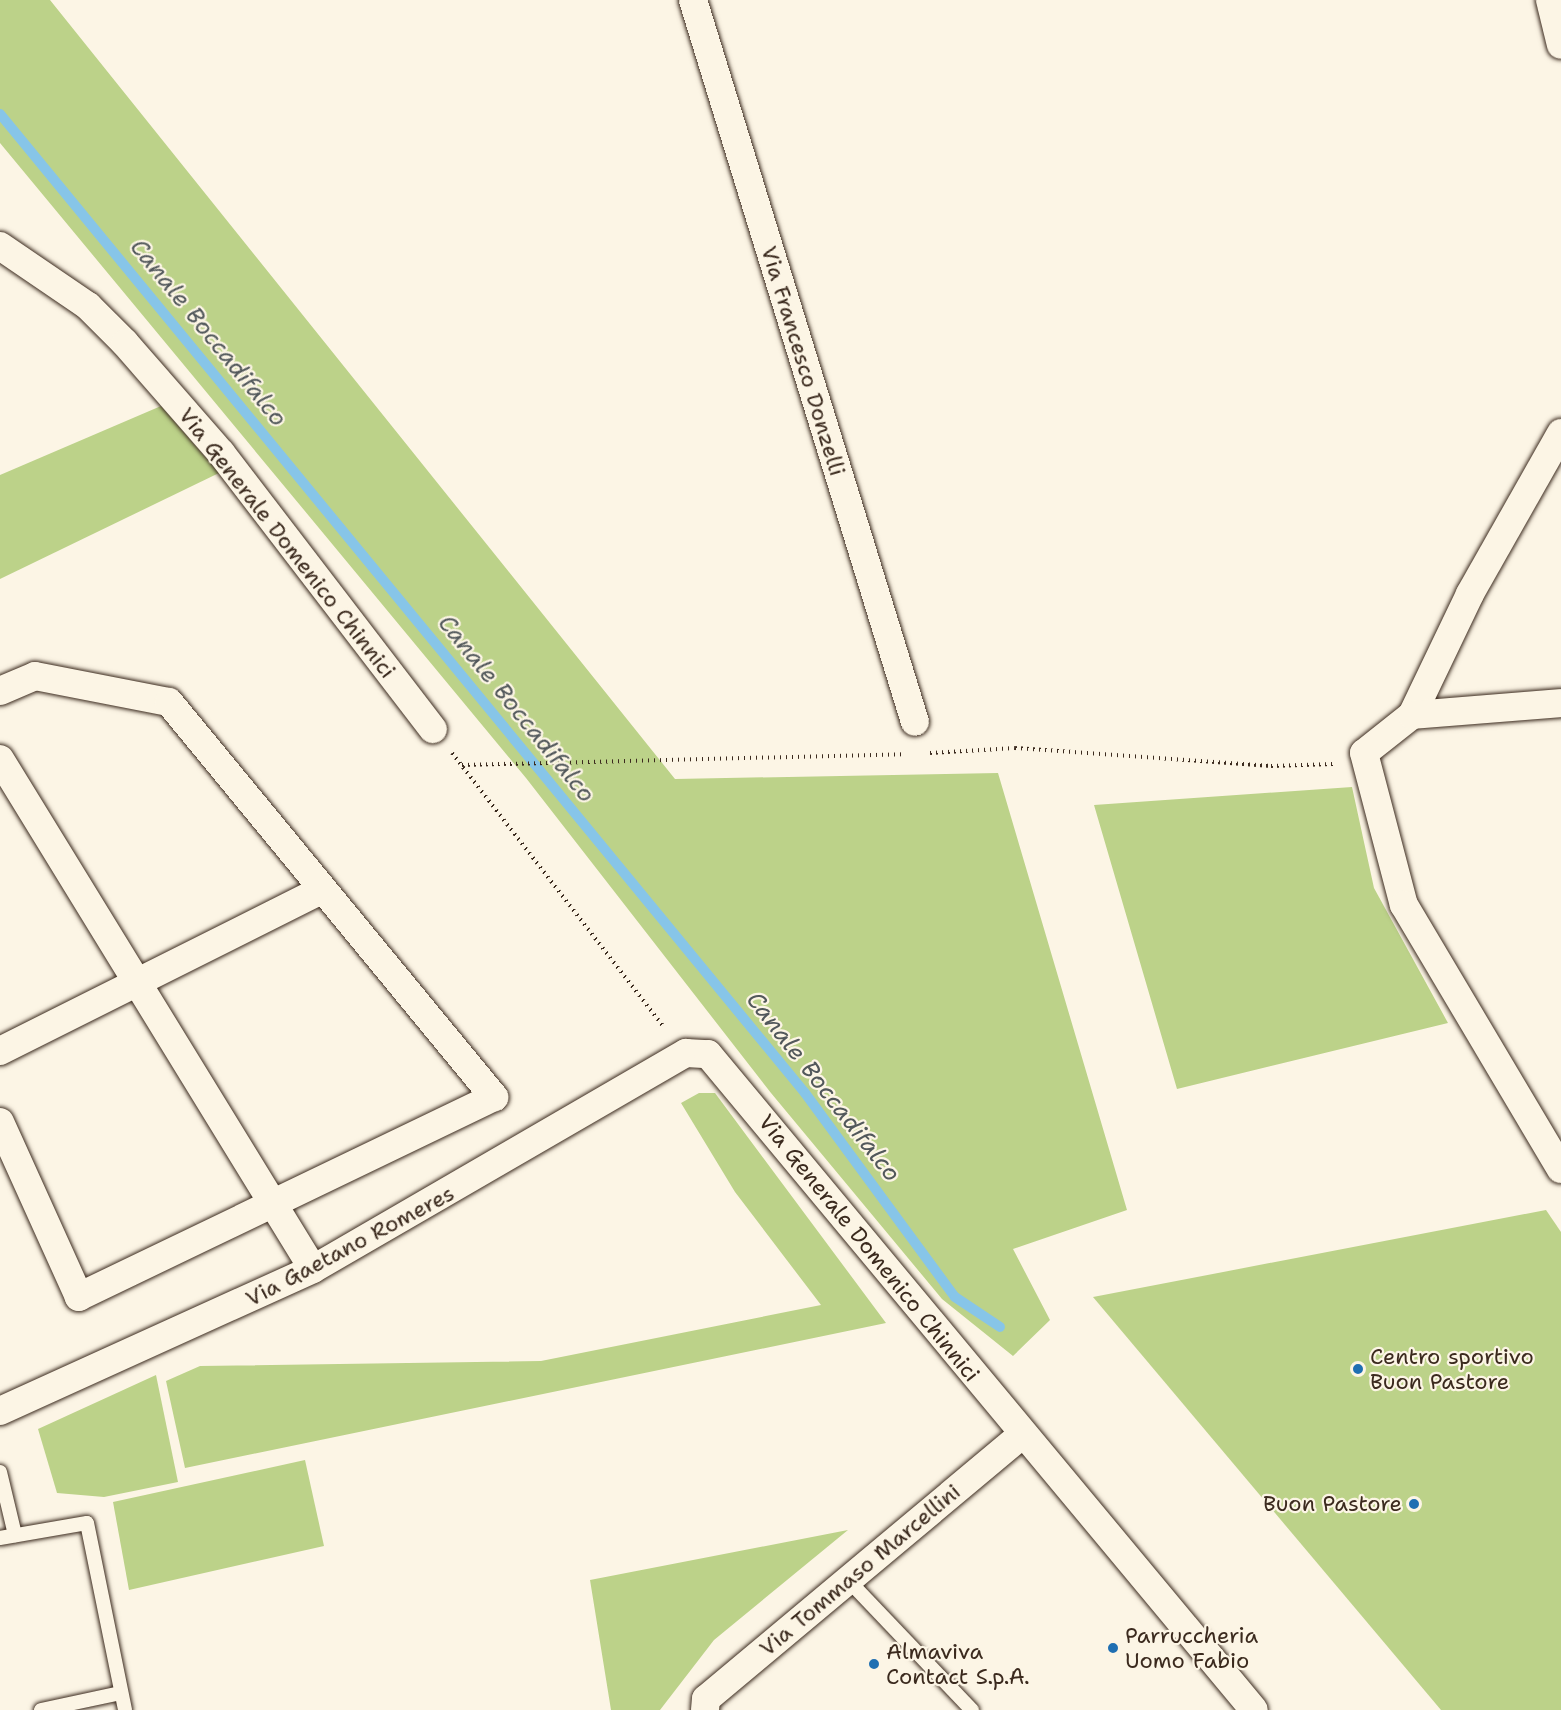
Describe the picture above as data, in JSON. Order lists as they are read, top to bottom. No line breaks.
{"streets":{"street":["Via Francesco Donzelli","Via Generale Domenico Chinnici","Via Gaetano Romeres","Via Tommaso Marcellini"]},"crossings":[["Via Generale Domenico Chinnici","Via Gaetano Romeres"],["Via Generale Domenico Chinnici","Via Tommaso Marcellini"]],"water":["Canale Boccadifalco"],"places":["Centro sportivo Buon Pastore","Buon Pastore","Parruccheria Uomo Fabio","Almaviva Contact S.p.A."]}
